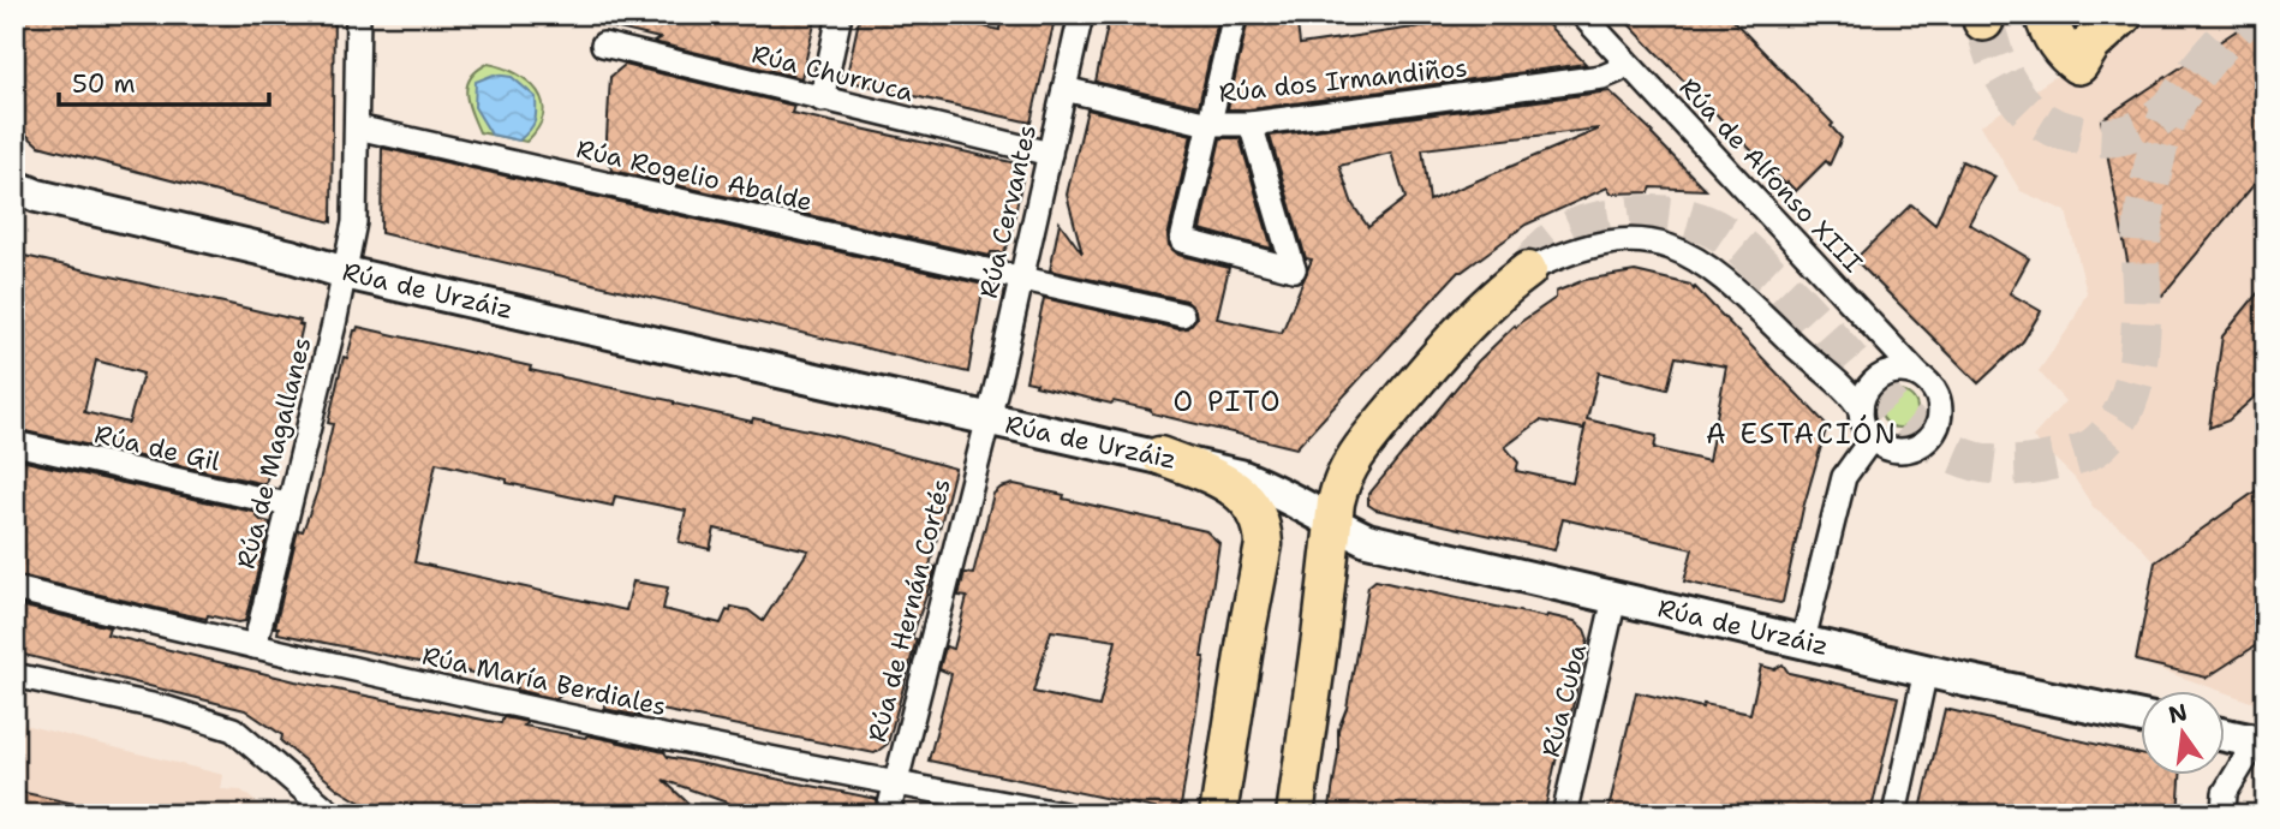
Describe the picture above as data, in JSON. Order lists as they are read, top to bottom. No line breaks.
{"streets":{"main road":["Rúa de Urzáiz"],"street":["Rúa Churruca","Rúa dos Irmandiños","Rúa Rogelio Abalde","Rúa de Alfonso XIII","Rúa Cervantes","Rúa de Gil","Rúa de Magallanes","Rúa de Hernán Cortés","Rúa María Berdiales","Rúa Cuba"]},"crossings":[["Rúa Churruca","Rúa Cervantes"],["Rúa dos Irmandiños","Rúa de Alfonso XIII"],["Rúa dos Irmandiños","Rúa Cervantes"],["Rúa Rogelio Abalde","Rúa Cervantes"],["Rúa Rogelio Abalde","Rúa de Magallanes"],["Rúa Cervantes","Rúa de Urzáiz"],["Rúa Cervantes","Rúa de Hernán Cortés"],["Rúa de Urzáiz","Rúa de Magallanes"],["Rúa de Urzáiz","Rúa de Hernán Cortés"],["Rúa de Urzáiz","Rúa Cuba"],["Rúa de Gil","Rúa de Magallanes"],["Rúa de Magallanes","Rúa María Berdiales"],["Rúa de Hernán Cortés","Rúa María Berdiales"]],"districts":["O PITO","A ESTACIÓN"],"scale_bar":"50 m","north":"top"}
